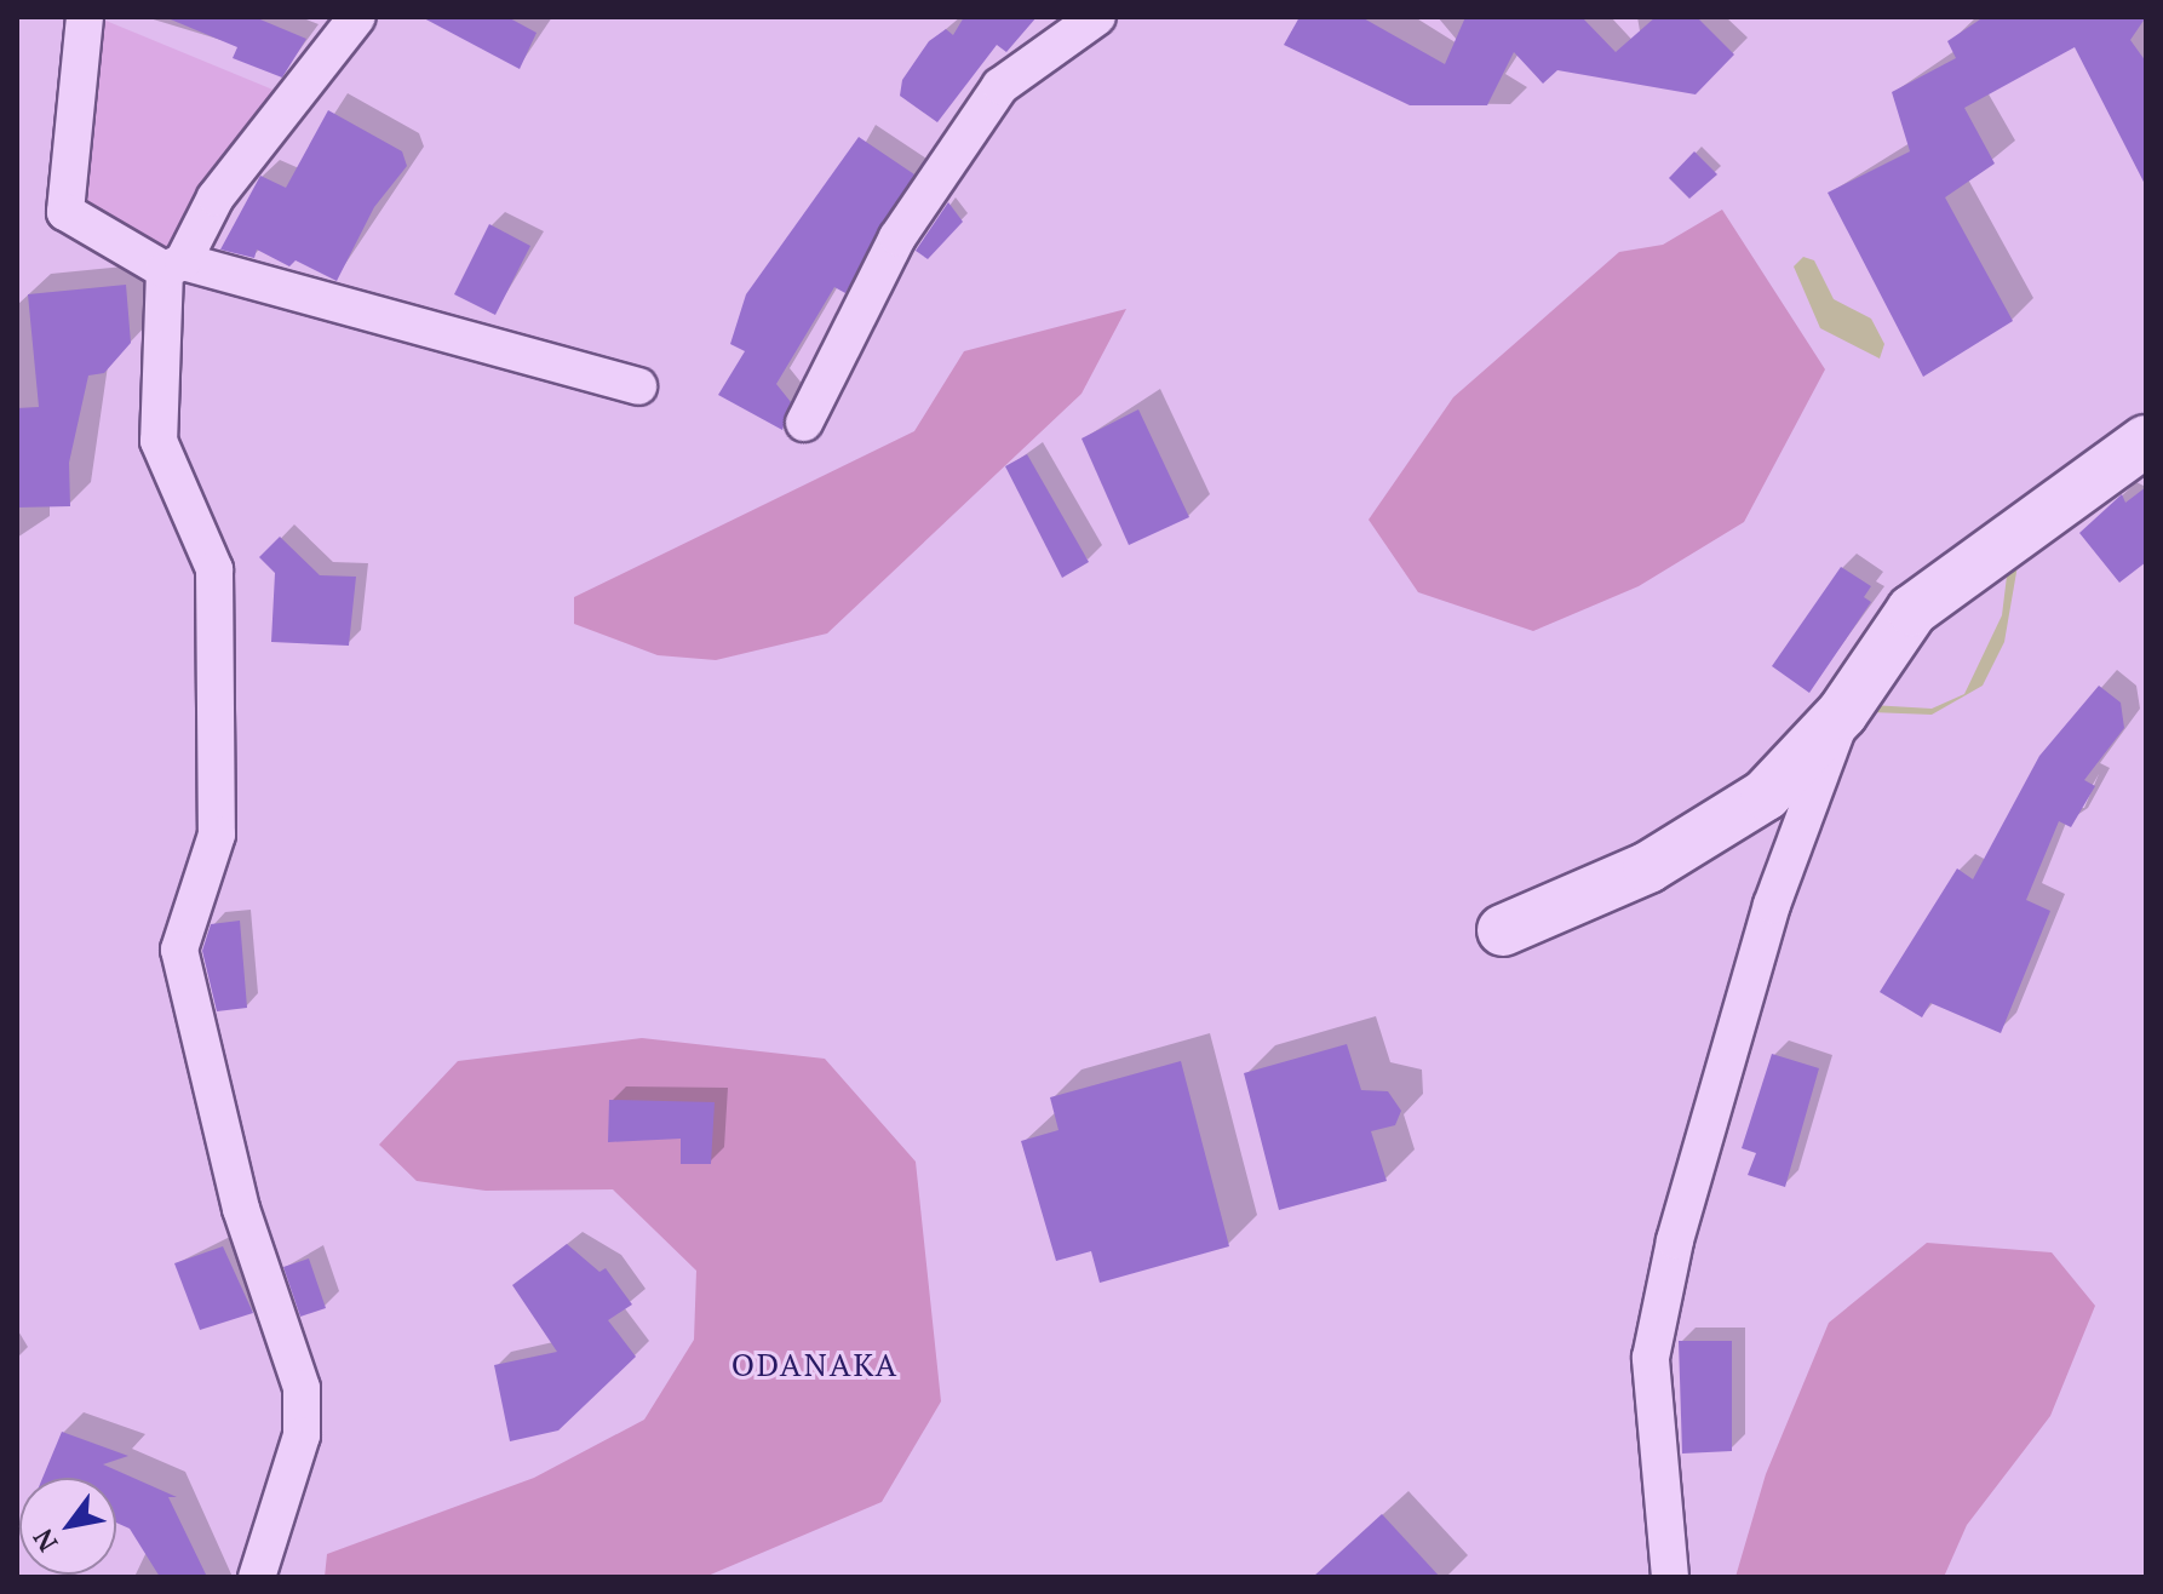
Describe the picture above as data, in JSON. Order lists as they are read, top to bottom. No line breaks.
{"districts":["ODANAKA"],"north":"bottom left"}
